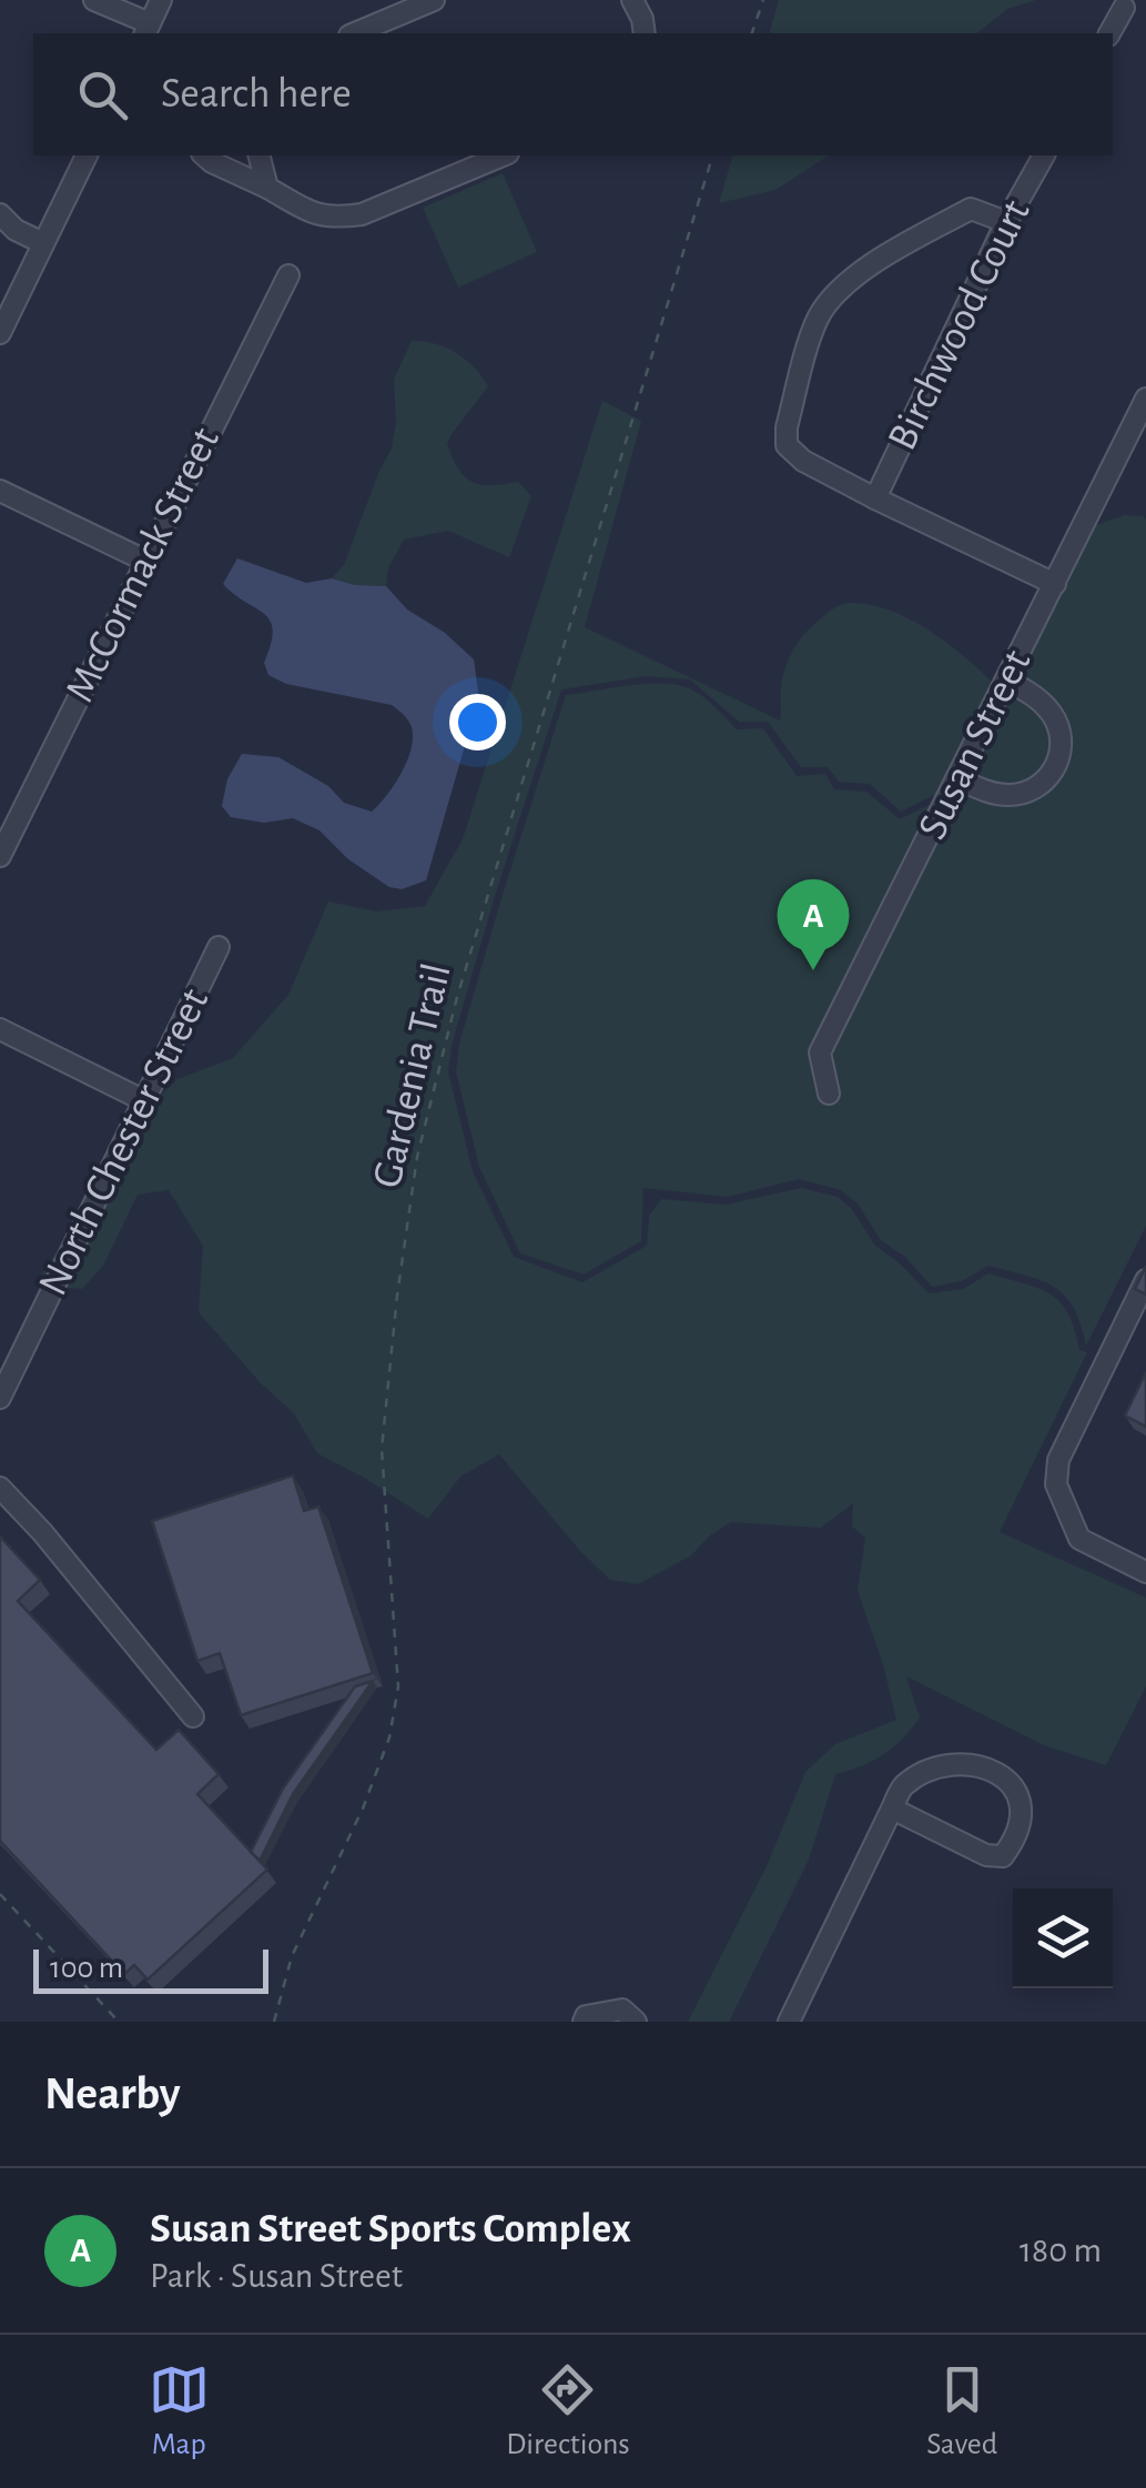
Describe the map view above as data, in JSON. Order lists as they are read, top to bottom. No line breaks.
{"streets":{"street":["Birchwood Court","McCormack Street","Susan Street","North Chester Street"],"path":["Gardenia Trail"]},"scale_bar":"100 m","page":{"search":"Search here","pins":"A","scale":"100 m","heading":"Nearby","list":[{"mark":"A","name":"Susan Street Sports Complex","note":"Park · Susan Street","value":"180 m"}],"nav":["Map","Directions","Saved"]}}
